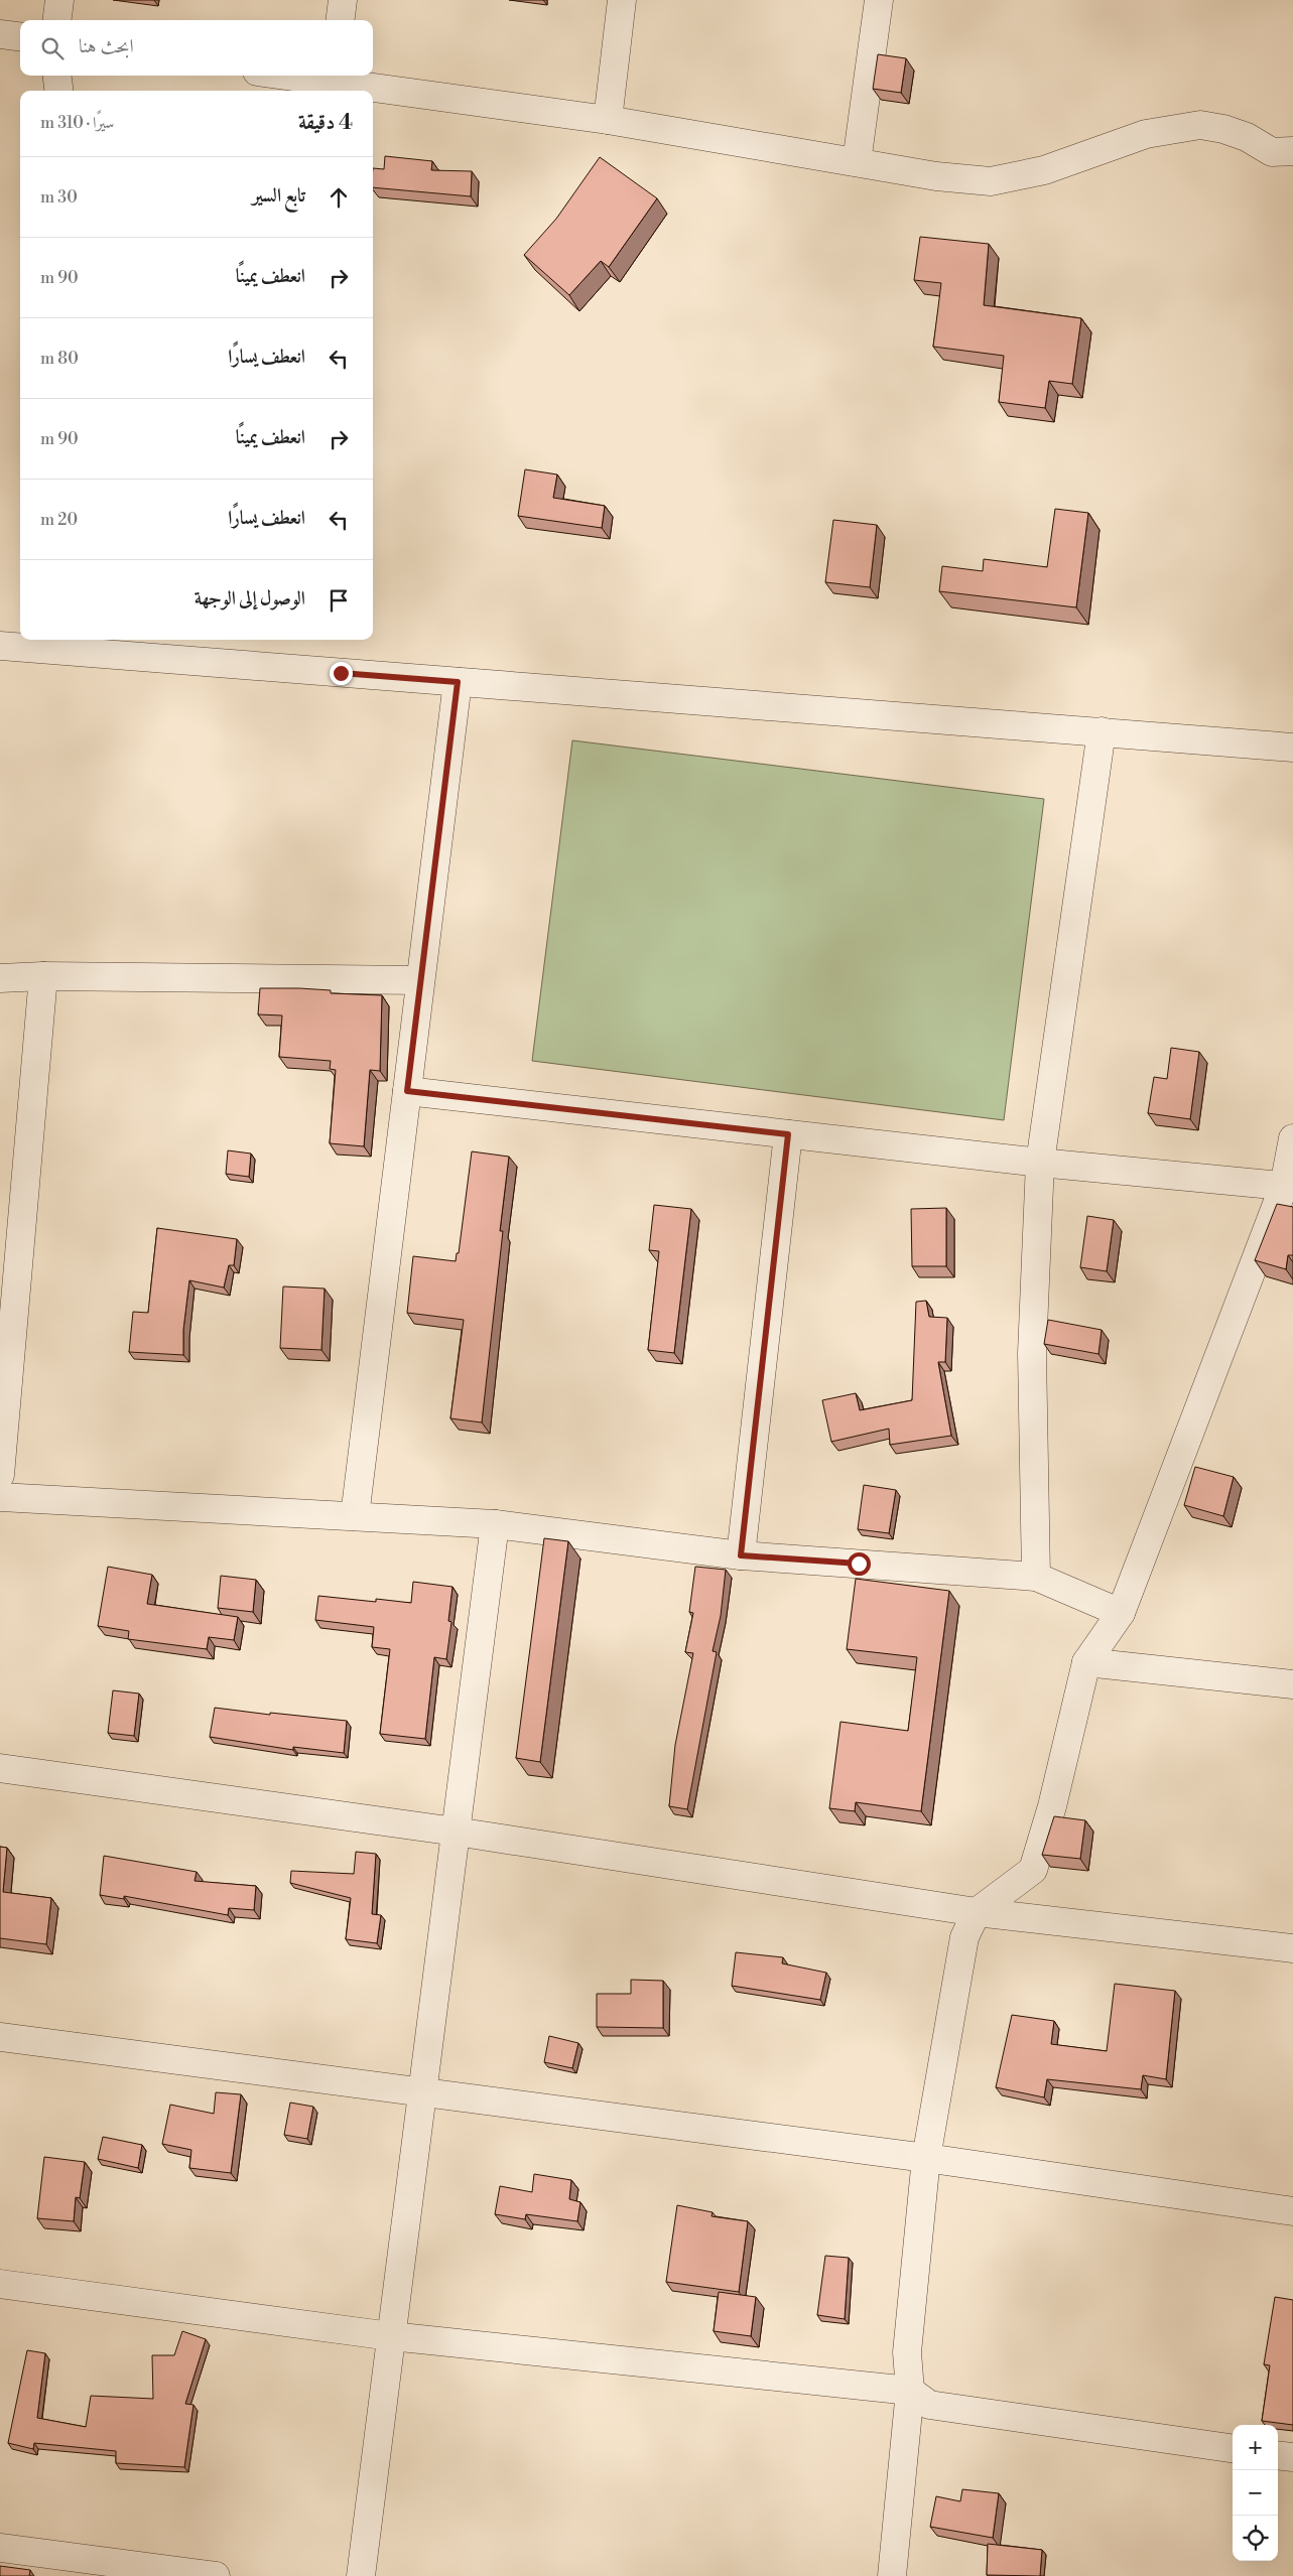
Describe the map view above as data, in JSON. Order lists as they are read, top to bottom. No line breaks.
{"page":{"search":"ابحث هنا","heading":["4 دقيقة","سيرًا · 310 m"],"list":[["تابع السير","30 m"],["انعطف يمينًا","90 m"],["انعطف يسارًا","80 m"],["انعطف يمينًا","90 m"],["انعطف يسارًا","20 m"],"الوصول إلى الوجهة"],"map_buttons":["+","−"]}}
